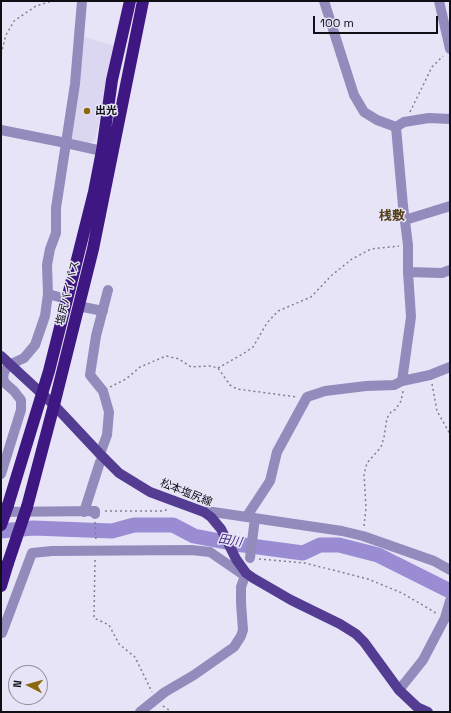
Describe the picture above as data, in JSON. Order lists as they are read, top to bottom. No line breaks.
{"streets":{"highway":["塩尻バイパス"],"main road":["松本塩尻線"]},"crossings":[["塩尻バイパス","松本塩尻線"]],"districts":["桟敷"],"water":["田川"],"places":["出光"],"scale_bar":"100 m","north":"left"}
